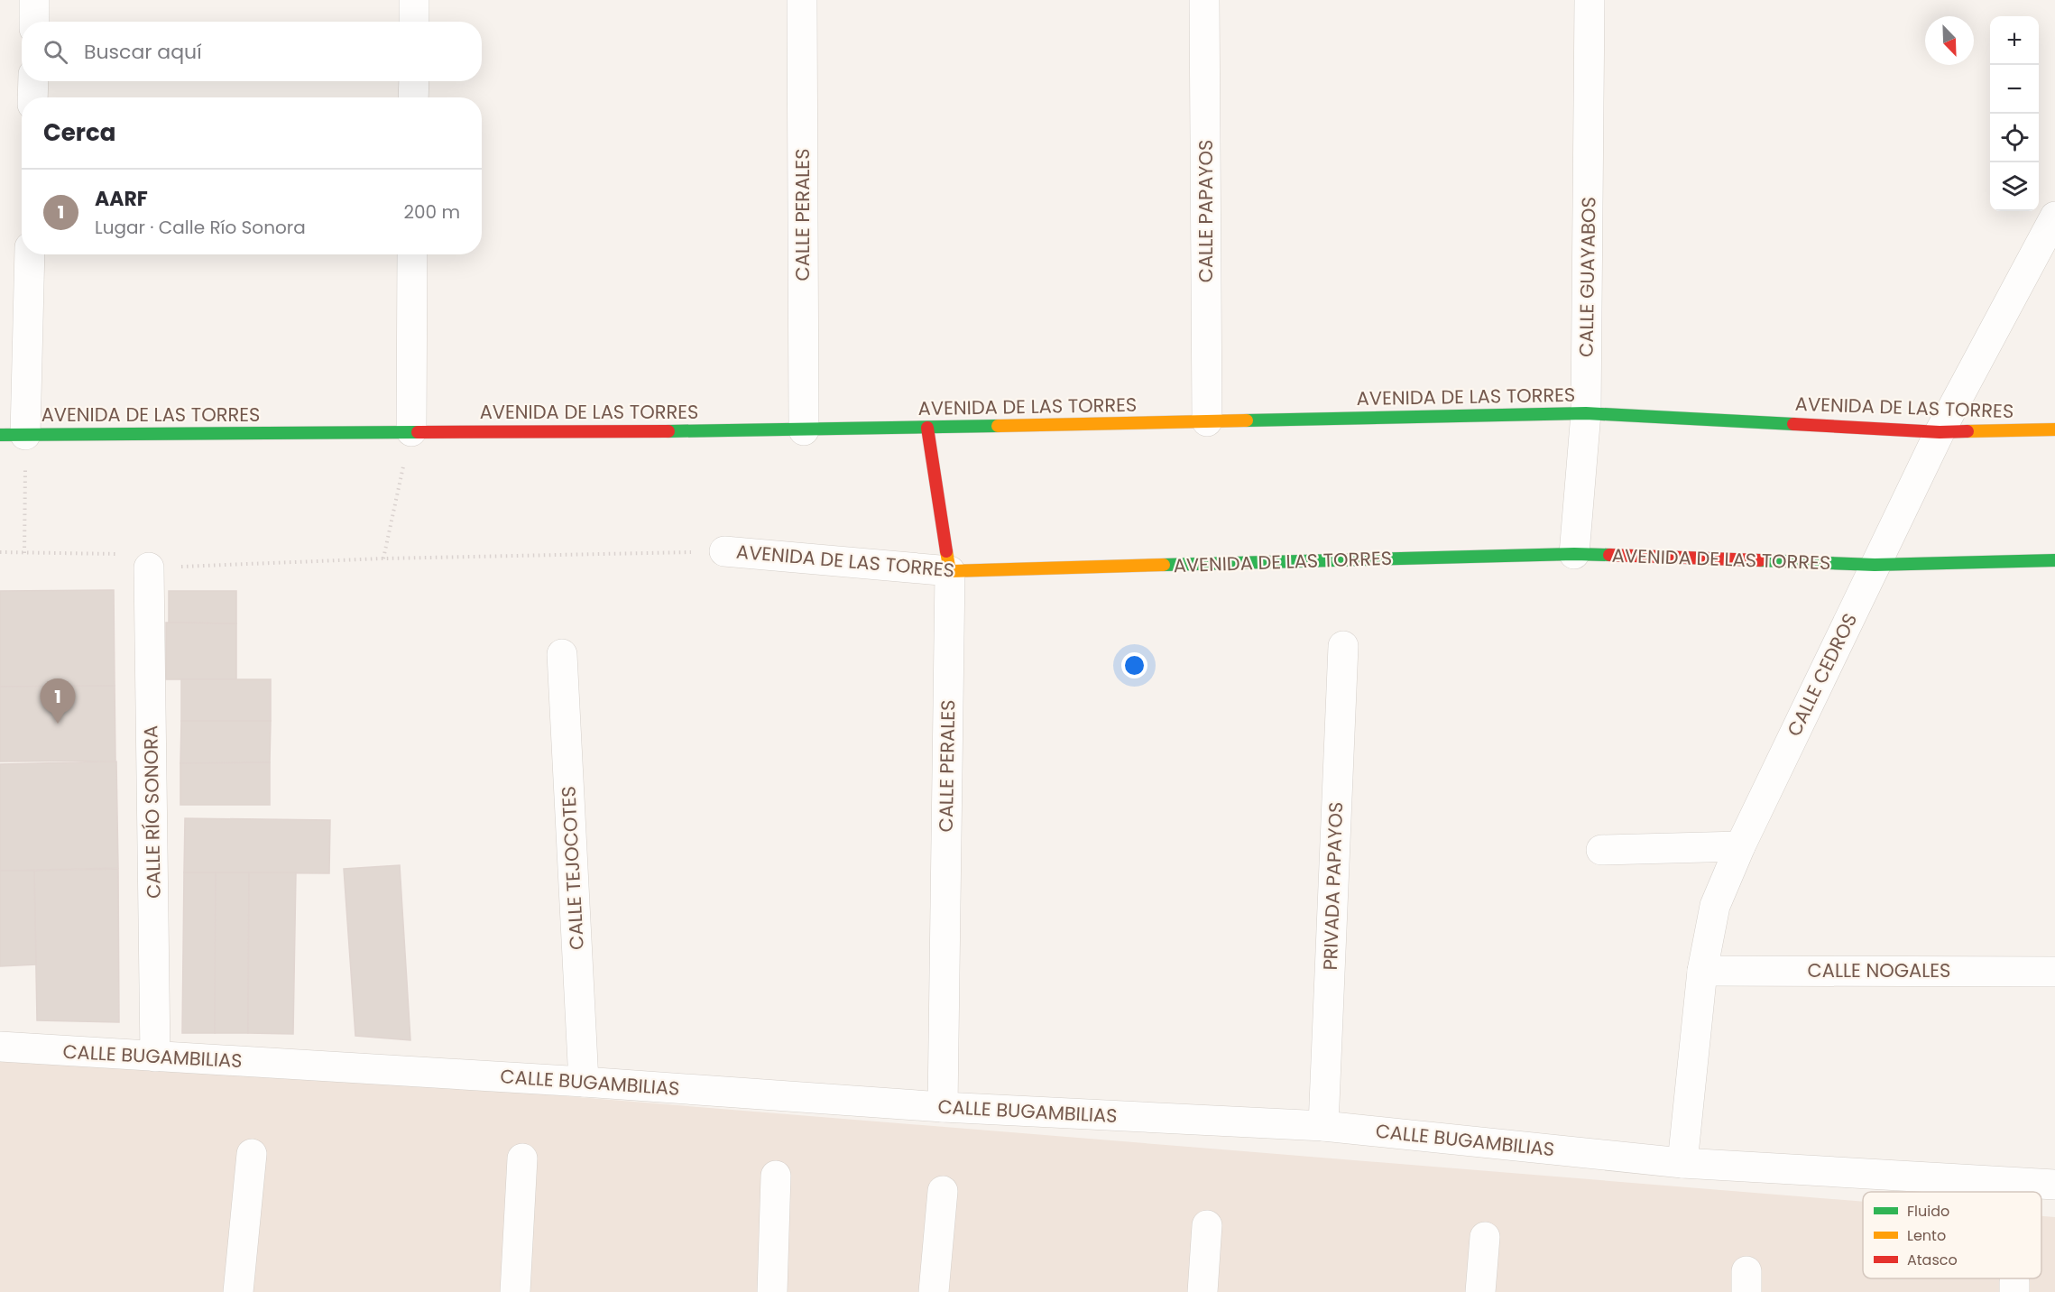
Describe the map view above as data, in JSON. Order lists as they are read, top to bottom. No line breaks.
{"streets":{"main road":["CALLE PERALES","AVENIDA DE LAS TORRES"],"street":["CALLE PAPAYOS","CALLE GUAYABOS","CALLE CEDROS","CALLE RÍO SONORA","CALLE TEJOCOTES","PRIVADA PAPAYOS","CALLE NOGALES","CALLE BUGAMBILIAS"]},"crossings":[["CALLE PAPAYOS","AVENIDA DE LAS TORRES"],["CALLE PERALES","AVENIDA DE LAS TORRES"],["CALLE PERALES","CALLE BUGAMBILIAS"],["CALLE GUAYABOS","AVENIDA DE LAS TORRES"],["AVENIDA DE LAS TORRES","CALLE CEDROS"],["CALLE CEDROS","CALLE NOGALES"],["CALLE CEDROS","CALLE BUGAMBILIAS"],["CALLE RÍO SONORA","CALLE BUGAMBILIAS"],["CALLE TEJOCOTES","CALLE BUGAMBILIAS"],["PRIVADA PAPAYOS","CALLE BUGAMBILIAS"]],"legend":["Fluido","Lento","Atasco"],"north":"bottom right","page":{"map_buttons":["+","−"],"search":"Buscar aquí","heading":"Cerca","list":[{"mark":"1","name":"AARF","note":"Lugar · Calle Río Sonora","value":"200 m"}],"pins":"1"}}
